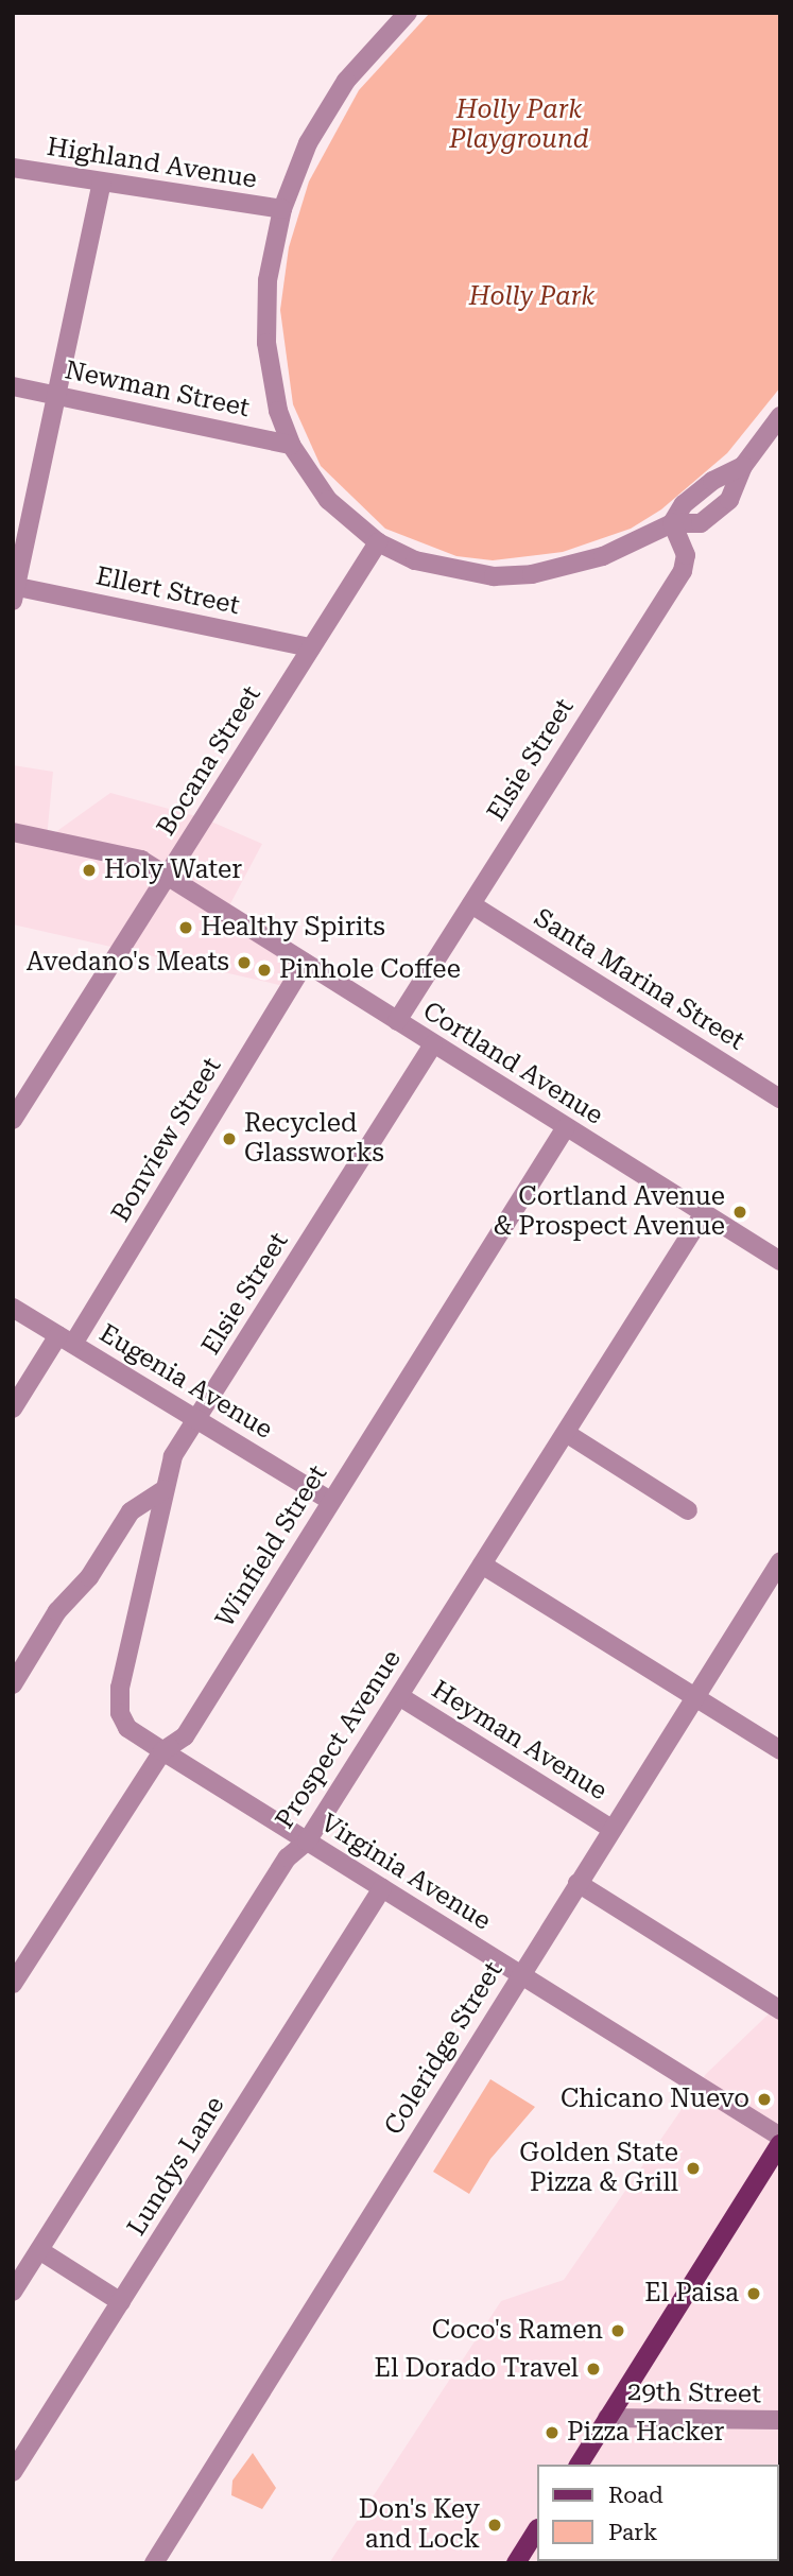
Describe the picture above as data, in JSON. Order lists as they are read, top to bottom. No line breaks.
{"streets":{"street":["Highland Avenue","Newman Street","Ellert Street","Elsie Street","Bocana Street","Santa Marina Street","Cortland Avenue","Bonview Street","Eugenia Avenue","Winfield Street","Prospect Avenue","Heyman Avenue","Virginia Avenue","Coleridge Street","Lundys Lane","29th Street"]},"crossings":[["Ellert Street","Bocana Street"],["Elsie Street","Santa Marina Street"],["Elsie Street","Cortland Avenue"],["Elsie Street","Eugenia Avenue"],["Elsie Street","Virginia Avenue"],["Bocana Street","Cortland Avenue"],["Cortland Avenue","Bonview Street"],["Cortland Avenue","Winfield Street"],["Cortland Avenue","Prospect Avenue"],["Bonview Street","Eugenia Avenue"],["Eugenia Avenue","Winfield Street"],["Eugenia Avenue","Virginia Avenue"],["Winfield Street","Virginia Avenue"],["Prospect Avenue","Heyman Avenue"],["Prospect Avenue","Virginia Avenue"],["Heyman Avenue","Coleridge Street"],["Virginia Avenue","Coleridge Street"],["Virginia Avenue","Lundys Lane"]],"parks":["Holly Park Playground","Holly Park"],"places":["Holy Water","Healthy Spirits","Avedano's Meats","Pinhole Coffee","Recycled Glassworks","Cortland Avenue & Prospect Avenue","Chicano Nuevo","Golden State Pizza & Grill","El Paisa","Coco's Ramen","El Dorado Travel","Pizza Hacker","Don's Key and Lock"],"legend":["Road","Park"]}
